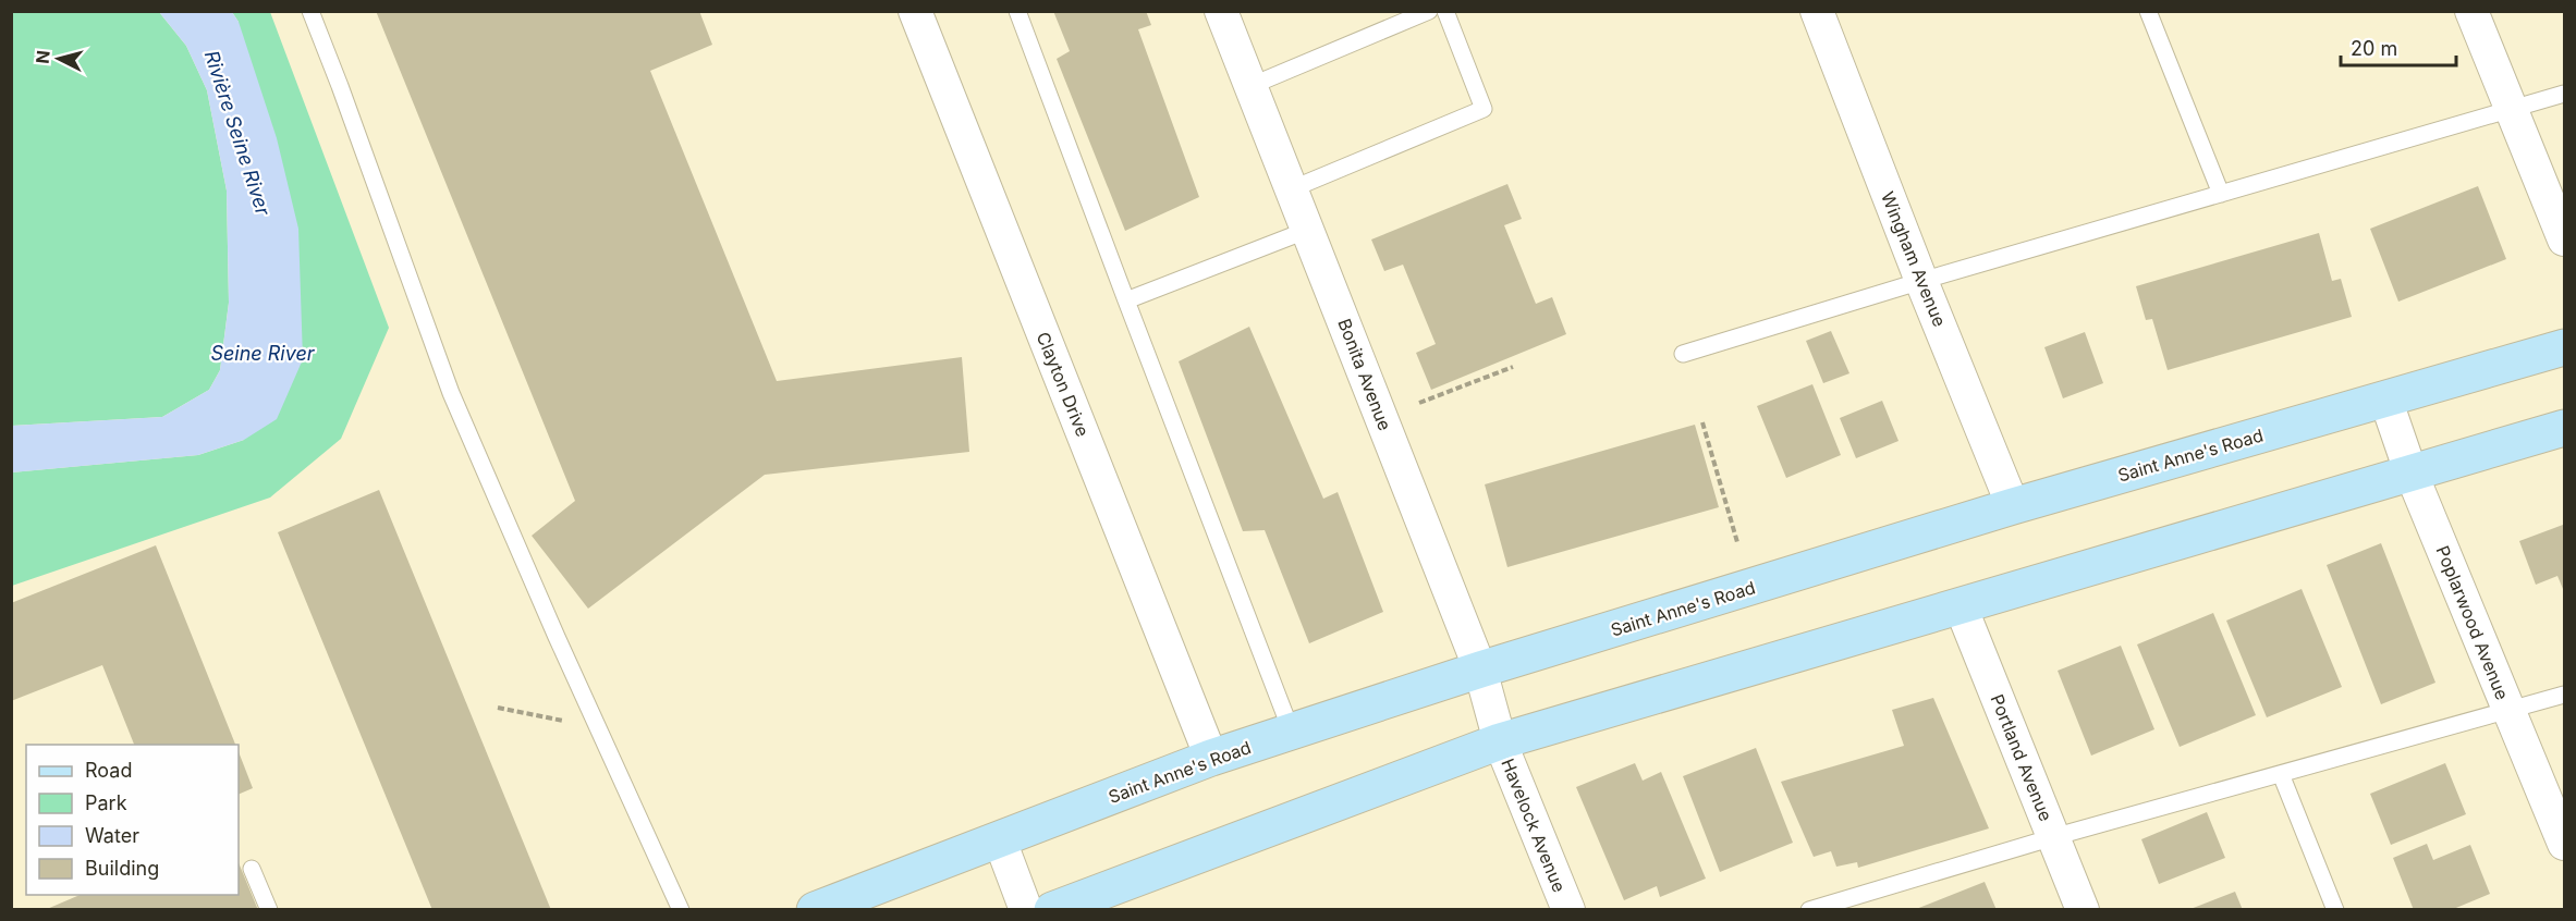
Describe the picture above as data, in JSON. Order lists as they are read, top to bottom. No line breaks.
{"streets":{"main road":["Saint Anne's Road"],"street":["Wingham Avenue","Bonita Avenue","Clayton Drive","Poplarwood Avenue","Portland Avenue","Havelock Avenue"]},"crossings":[["Wingham Avenue","Saint Anne's Road"],["Bonita Avenue","Saint Anne's Road"],["Bonita Avenue","Havelock Avenue"],["Clayton Drive","Saint Anne's Road"],["Saint Anne's Road","Poplarwood Avenue"]],"water":["Rivière Seine River","Seine River"],"legend":["Road","Park","Water","Building"],"scale_bar":"20 m","north":"left"}
